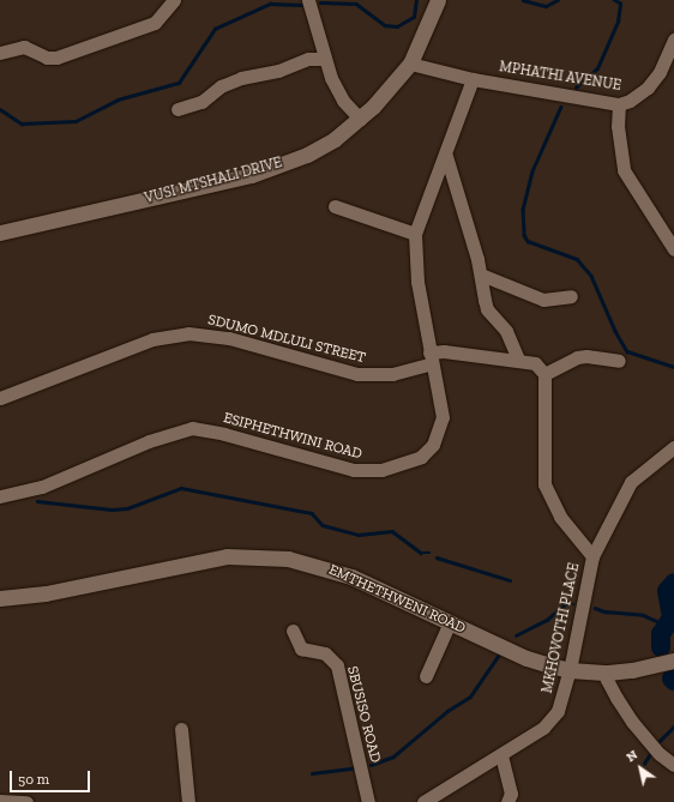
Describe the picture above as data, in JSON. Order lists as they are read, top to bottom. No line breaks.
{"streets":{"street":["MPHATHI AVENUE","VUSI MTSHALI DRIVE","SDUMO MDLULI STREET","ESIPHETHWINI ROAD","EMTHETHWENI ROAD","MKHOVOTHI PLACE","SBUSISO ROAD"]},"crossings":[["MPHATHI AVENUE","VUSI MTSHALI DRIVE"],["MPHATHI AVENUE","ESIPHETHWINI ROAD"],["SDUMO MDLULI STREET","ESIPHETHWINI ROAD"],["EMTHETHWENI ROAD","MKHOVOTHI PLACE"]],"scale_bar":"50 m","north":"top left"}
